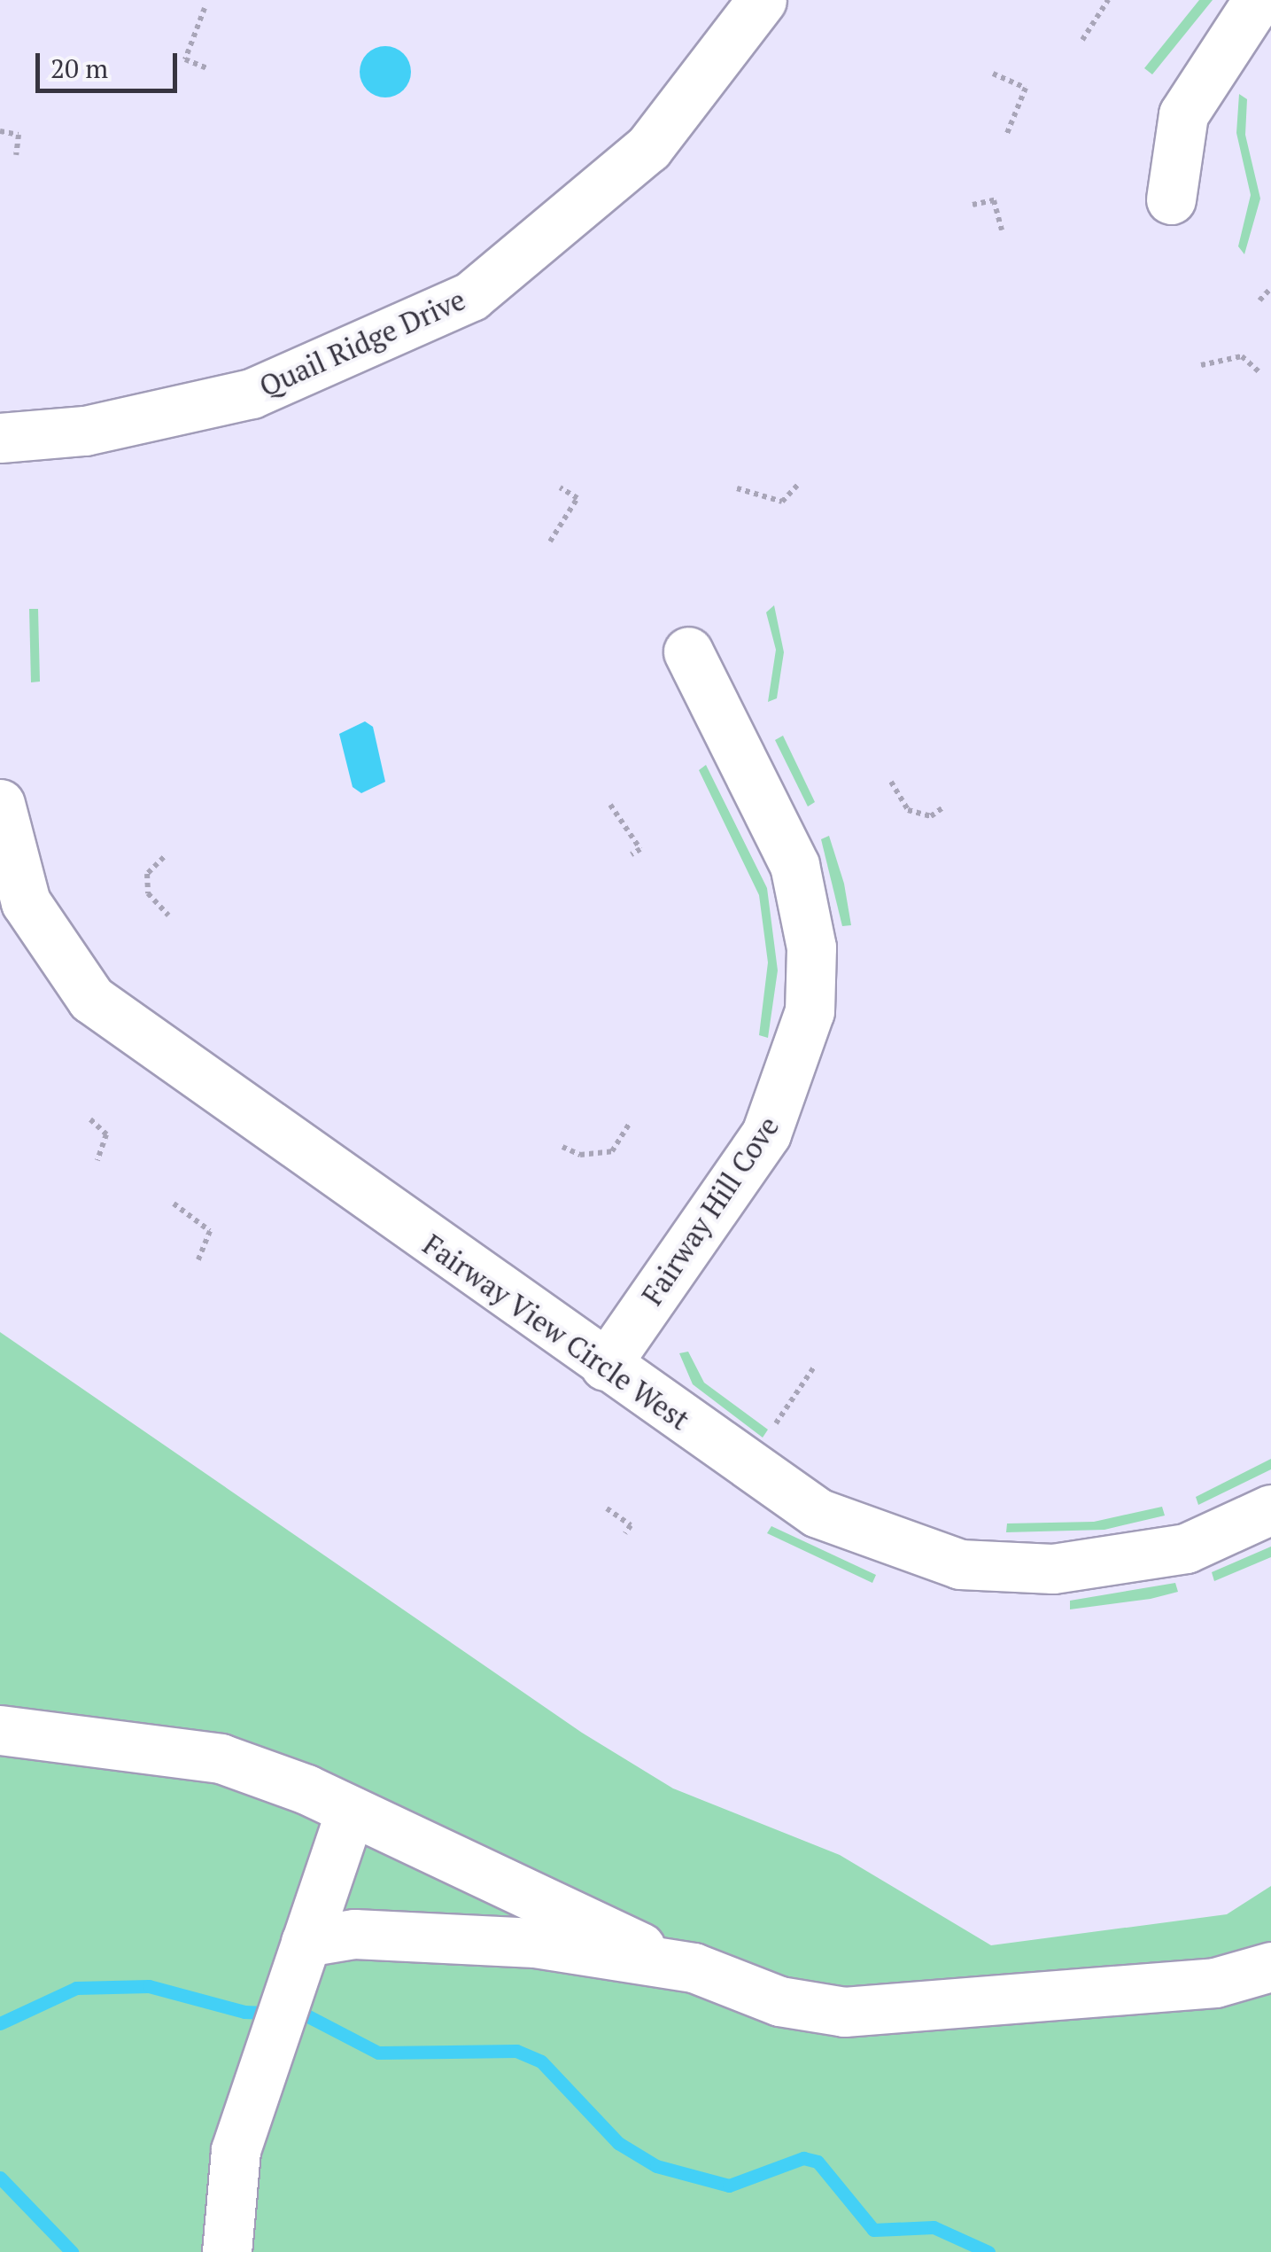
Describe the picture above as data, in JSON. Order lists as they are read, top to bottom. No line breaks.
{"streets":{"street":["Quail Ridge Drive","Fairway Hill Cove","Fairway View Circle West"]},"crossings":[["Fairway Hill Cove","Fairway View Circle West"]],"scale_bar":"20 m"}
